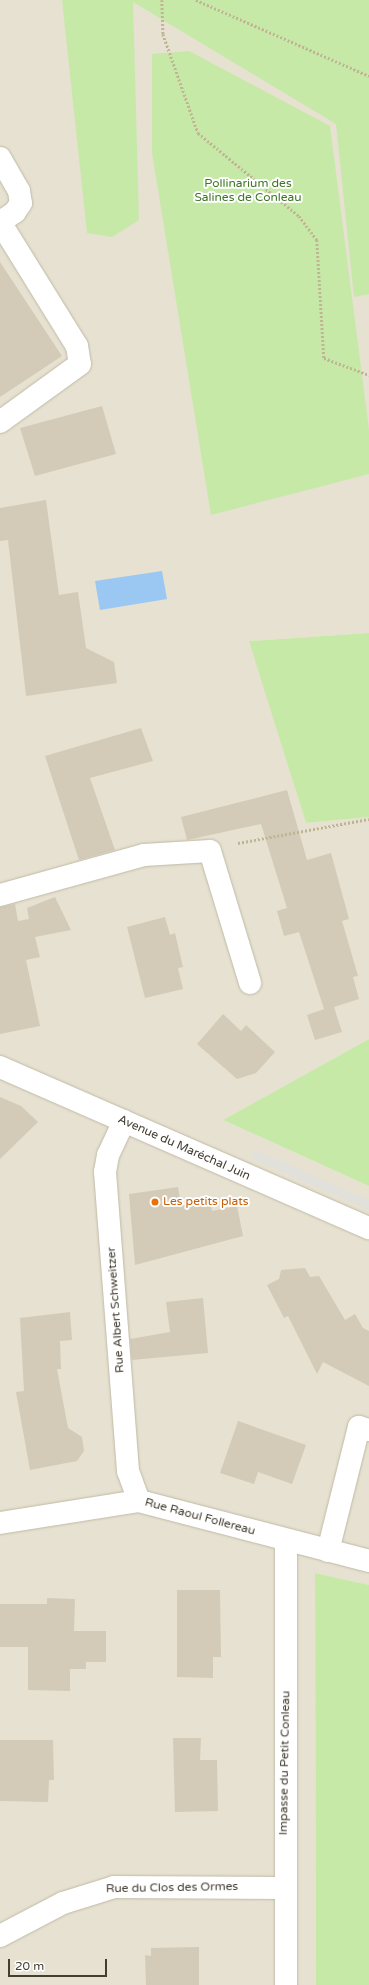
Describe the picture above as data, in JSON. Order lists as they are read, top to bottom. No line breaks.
{"streets":{"street":["Avenue du Maréchal Juin","Rue Albert Schweitzer","Rue Raoul Follereau","Impasse du Petit Conleau","Rue du Clos des Ormes"]},"crossings":[["Avenue du Maréchal Juin","Rue Albert Schweitzer"],["Rue Albert Schweitzer","Rue Raoul Follereau"],["Rue Raoul Follereau","Impasse du Petit Conleau"],["Impasse du Petit Conleau","Rue du Clos des Ormes"]],"parks":["Pollinarium des Salines de Conleau"],"places":["Les petits plats"],"scale_bar":"20 m"}
